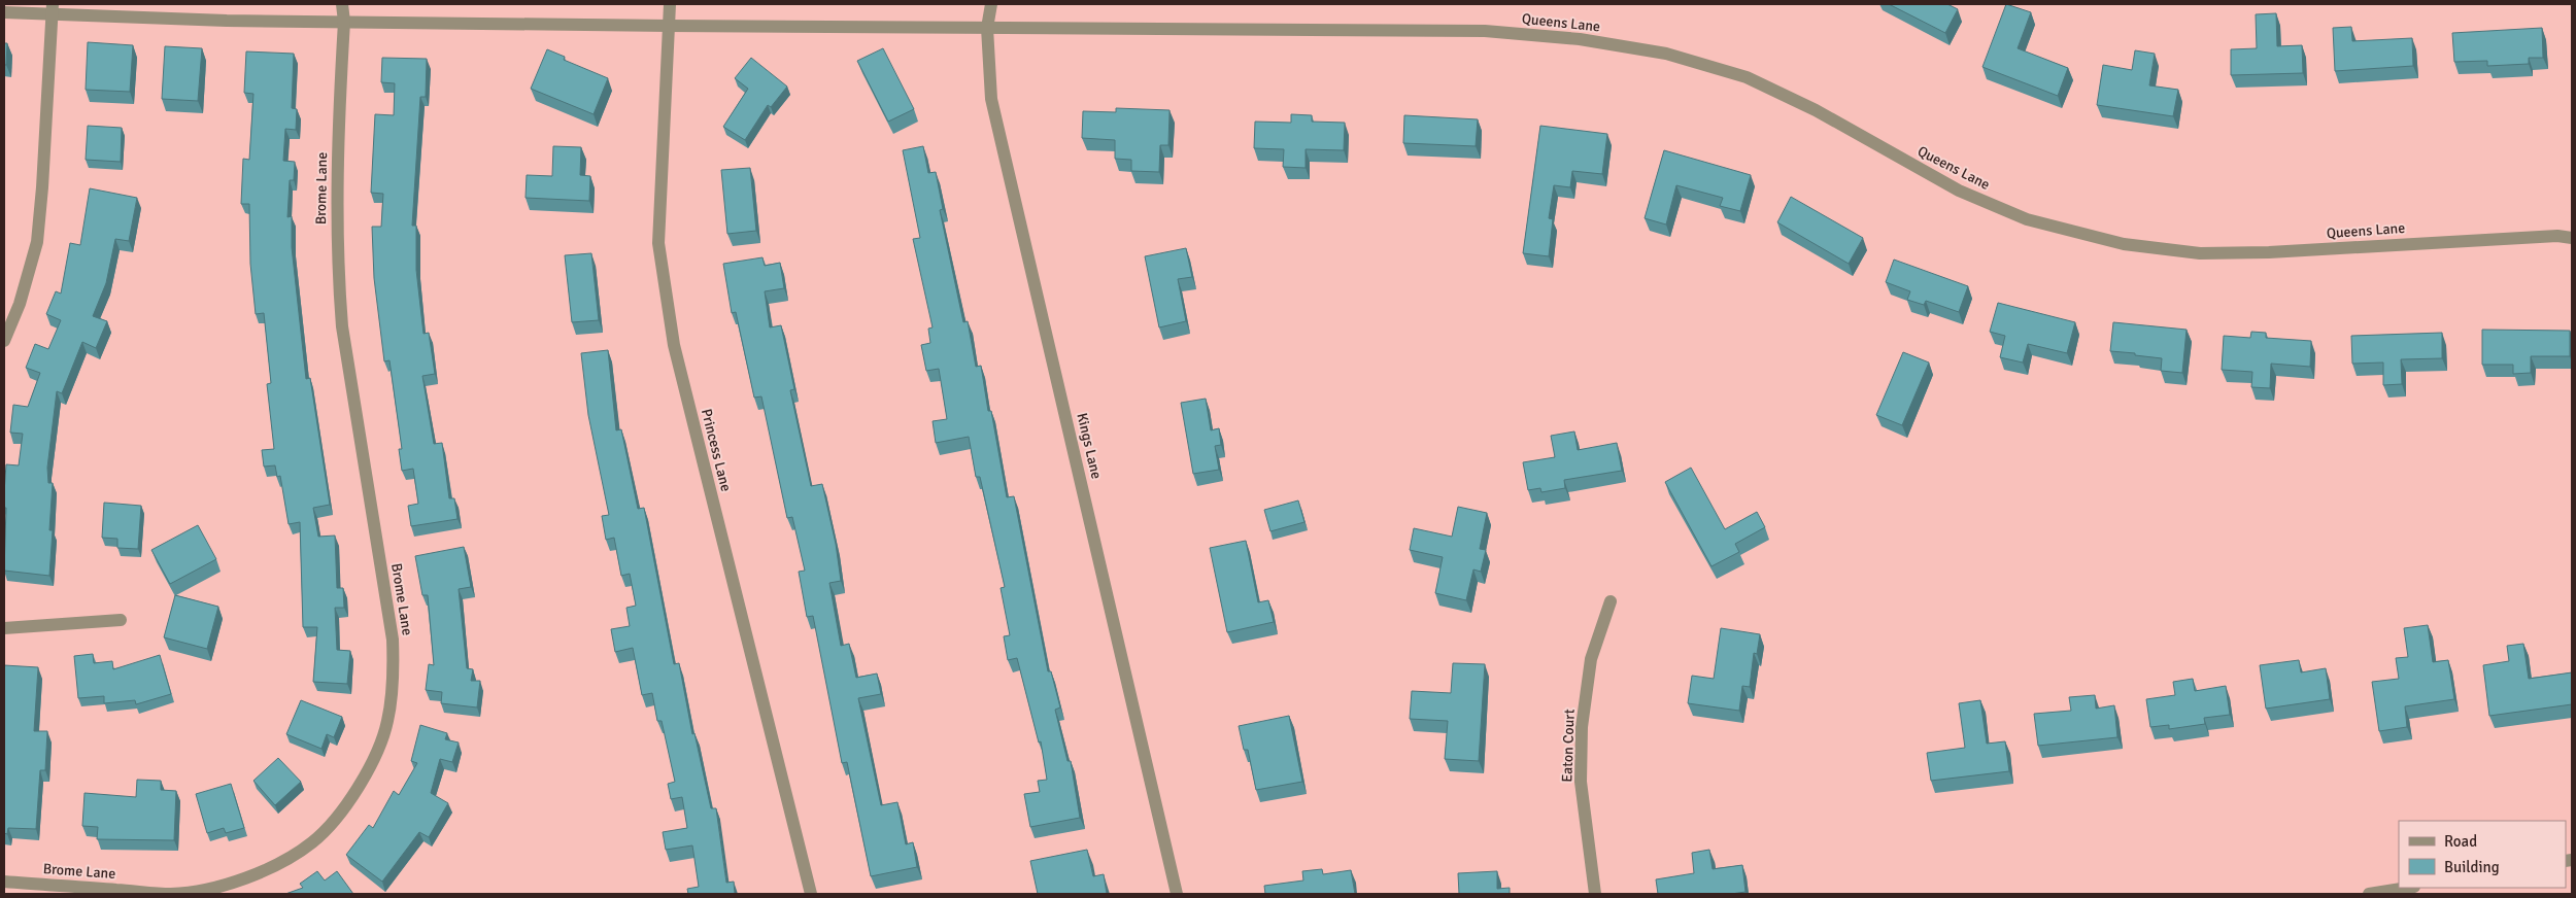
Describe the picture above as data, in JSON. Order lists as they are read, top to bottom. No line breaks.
{"streets":{"street":["Queens Lane","Brome Lane","Kings Lane","Princess Lane","Eaton Court"]},"crossings":[["Queens Lane","Brome Lane"],["Queens Lane","Kings Lane"],["Queens Lane","Princess Lane"]],"legend":["Road","Building"]}
